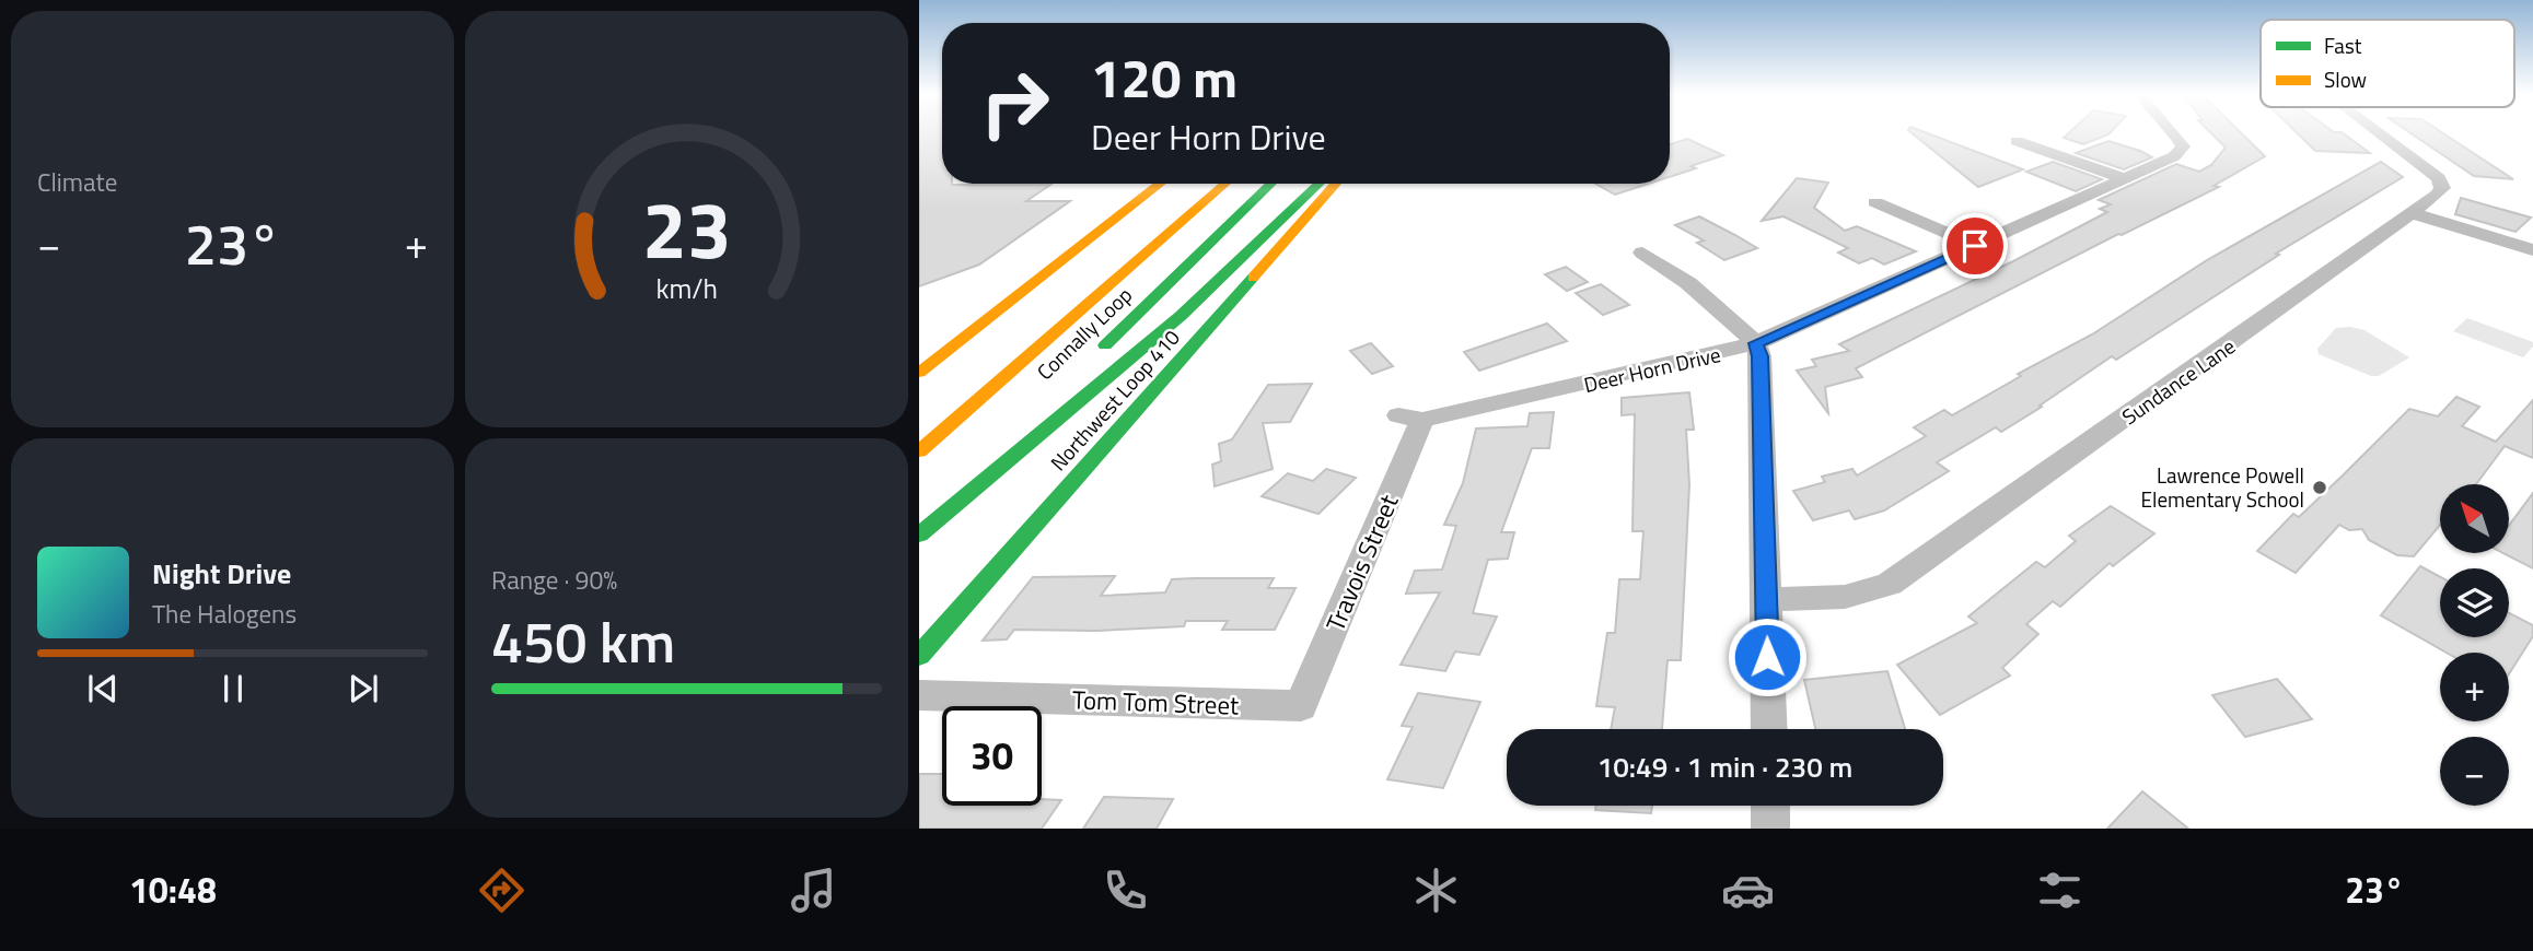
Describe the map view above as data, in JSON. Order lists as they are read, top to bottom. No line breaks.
{"streets":{"main road":["Connally Loop","Northwest Loop 410"],"street":["Deer Horn Drive","Sundance Lane","Travois Street","Tom Tom Street"]},"crossings":[["Deer Horn Drive","Travois Street"],["Travois Street","Tom Tom Street"]],"places":["Lawrence Powell Elementary School"],"legend":["Fast","Slow"],"north":"top left","page":{"tile":["Climate",["Range · 90%","450 km"]],"turn":["120 m","Deer Horn Drive"],"heat":["−","23°","+"],"map_buttons":["+","−"],"song":["Night Drive","The Halogens"],"limit":"30","trip":"10:49 · 1 min · 230 m","tabs":["10:48","23°"],"gauge":["23","km/h"]}}
